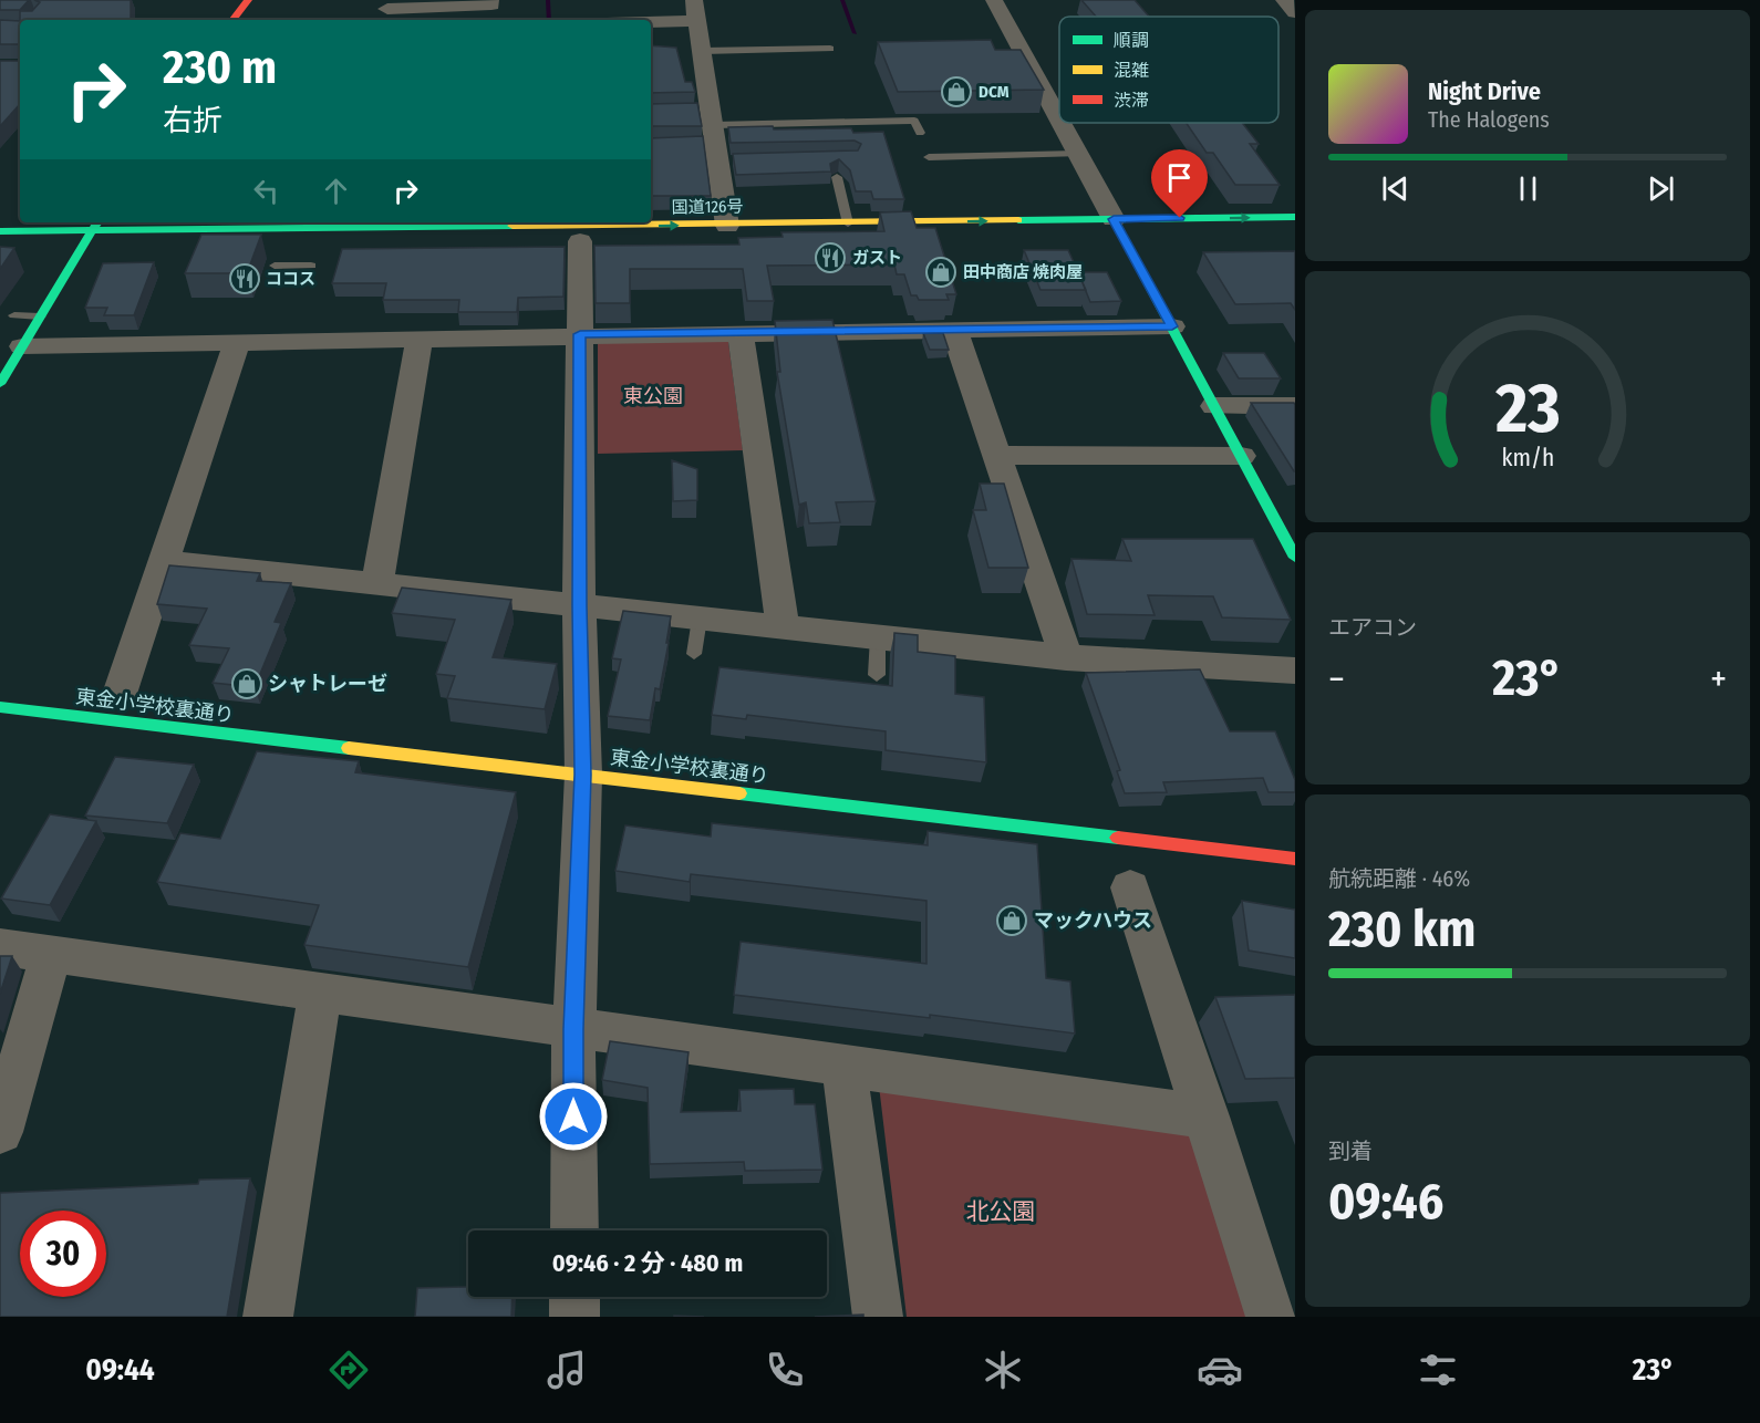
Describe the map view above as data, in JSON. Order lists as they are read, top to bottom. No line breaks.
{"streets":{"main road":["国道126号","東金小学校裏通り"]},"one_way":["国道126号"],"parks":["東公園","北公園"],"places":{"shop":["DCM","田中商店 焼肉屋","シャトレーゼ","マックハウス"],"restaurant":["ガスト","ココス"]},"legend":["順調","混雑","渋滞"],"page":{"turn":["230 m","右折"],"song":["Night Drive","The Halogens"],"tile":["エアコン",["航続距離 · 46%","230 km"],["到着","09:46"]],"heat":["−","23°","+"],"limit":"30","trip":"09:46 · 2 分 · 480 m","tabs":["09:44","23°"],"gauge":["23","km/h"]}}
